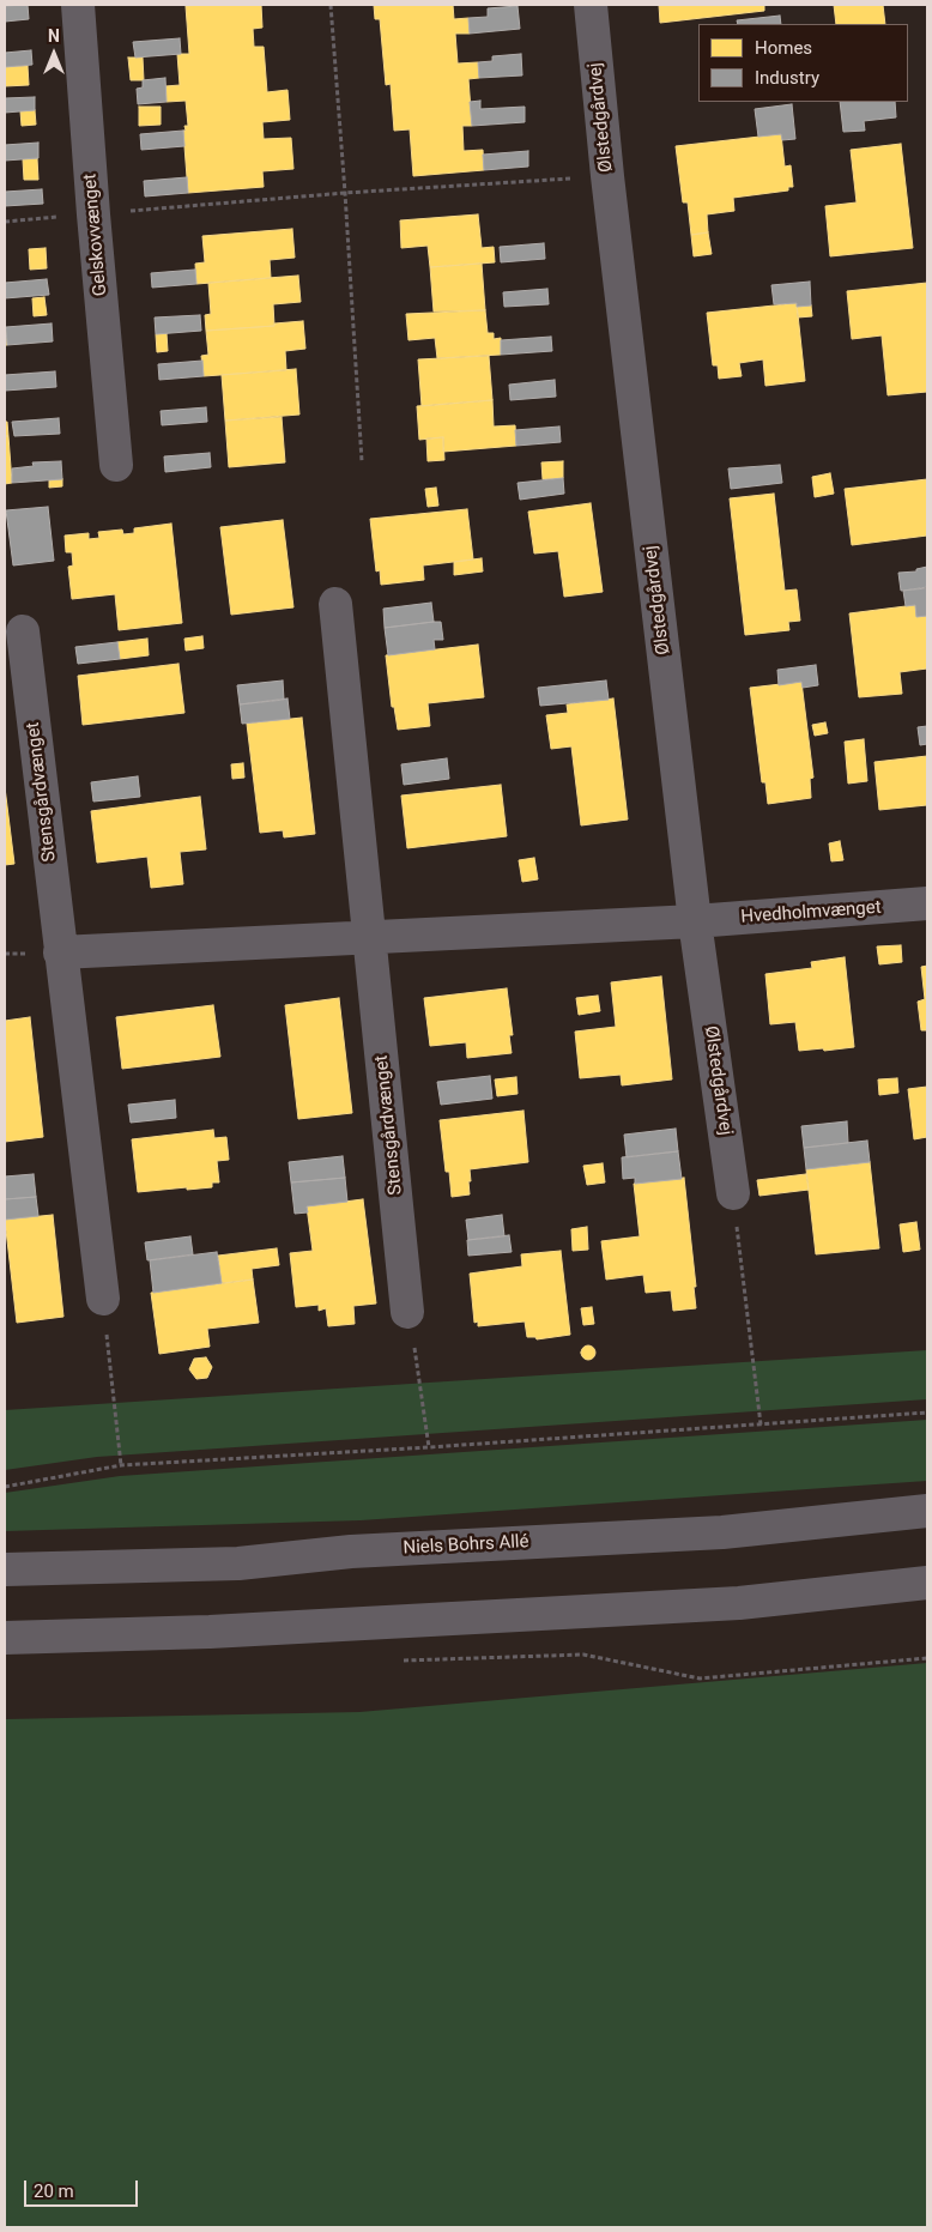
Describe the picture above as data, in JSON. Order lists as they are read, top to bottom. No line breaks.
{"streets":{"street":["Ølstedgårdvej","Gelskovvænget","Stensgårdvænget","Hvedholmvænget","Niels Bohrs Allé"]},"crossings":[["Ølstedgårdvej","Hvedholmvænget"]],"legend":["Homes","Industry"],"scale_bar":"20 m","north":"top"}
